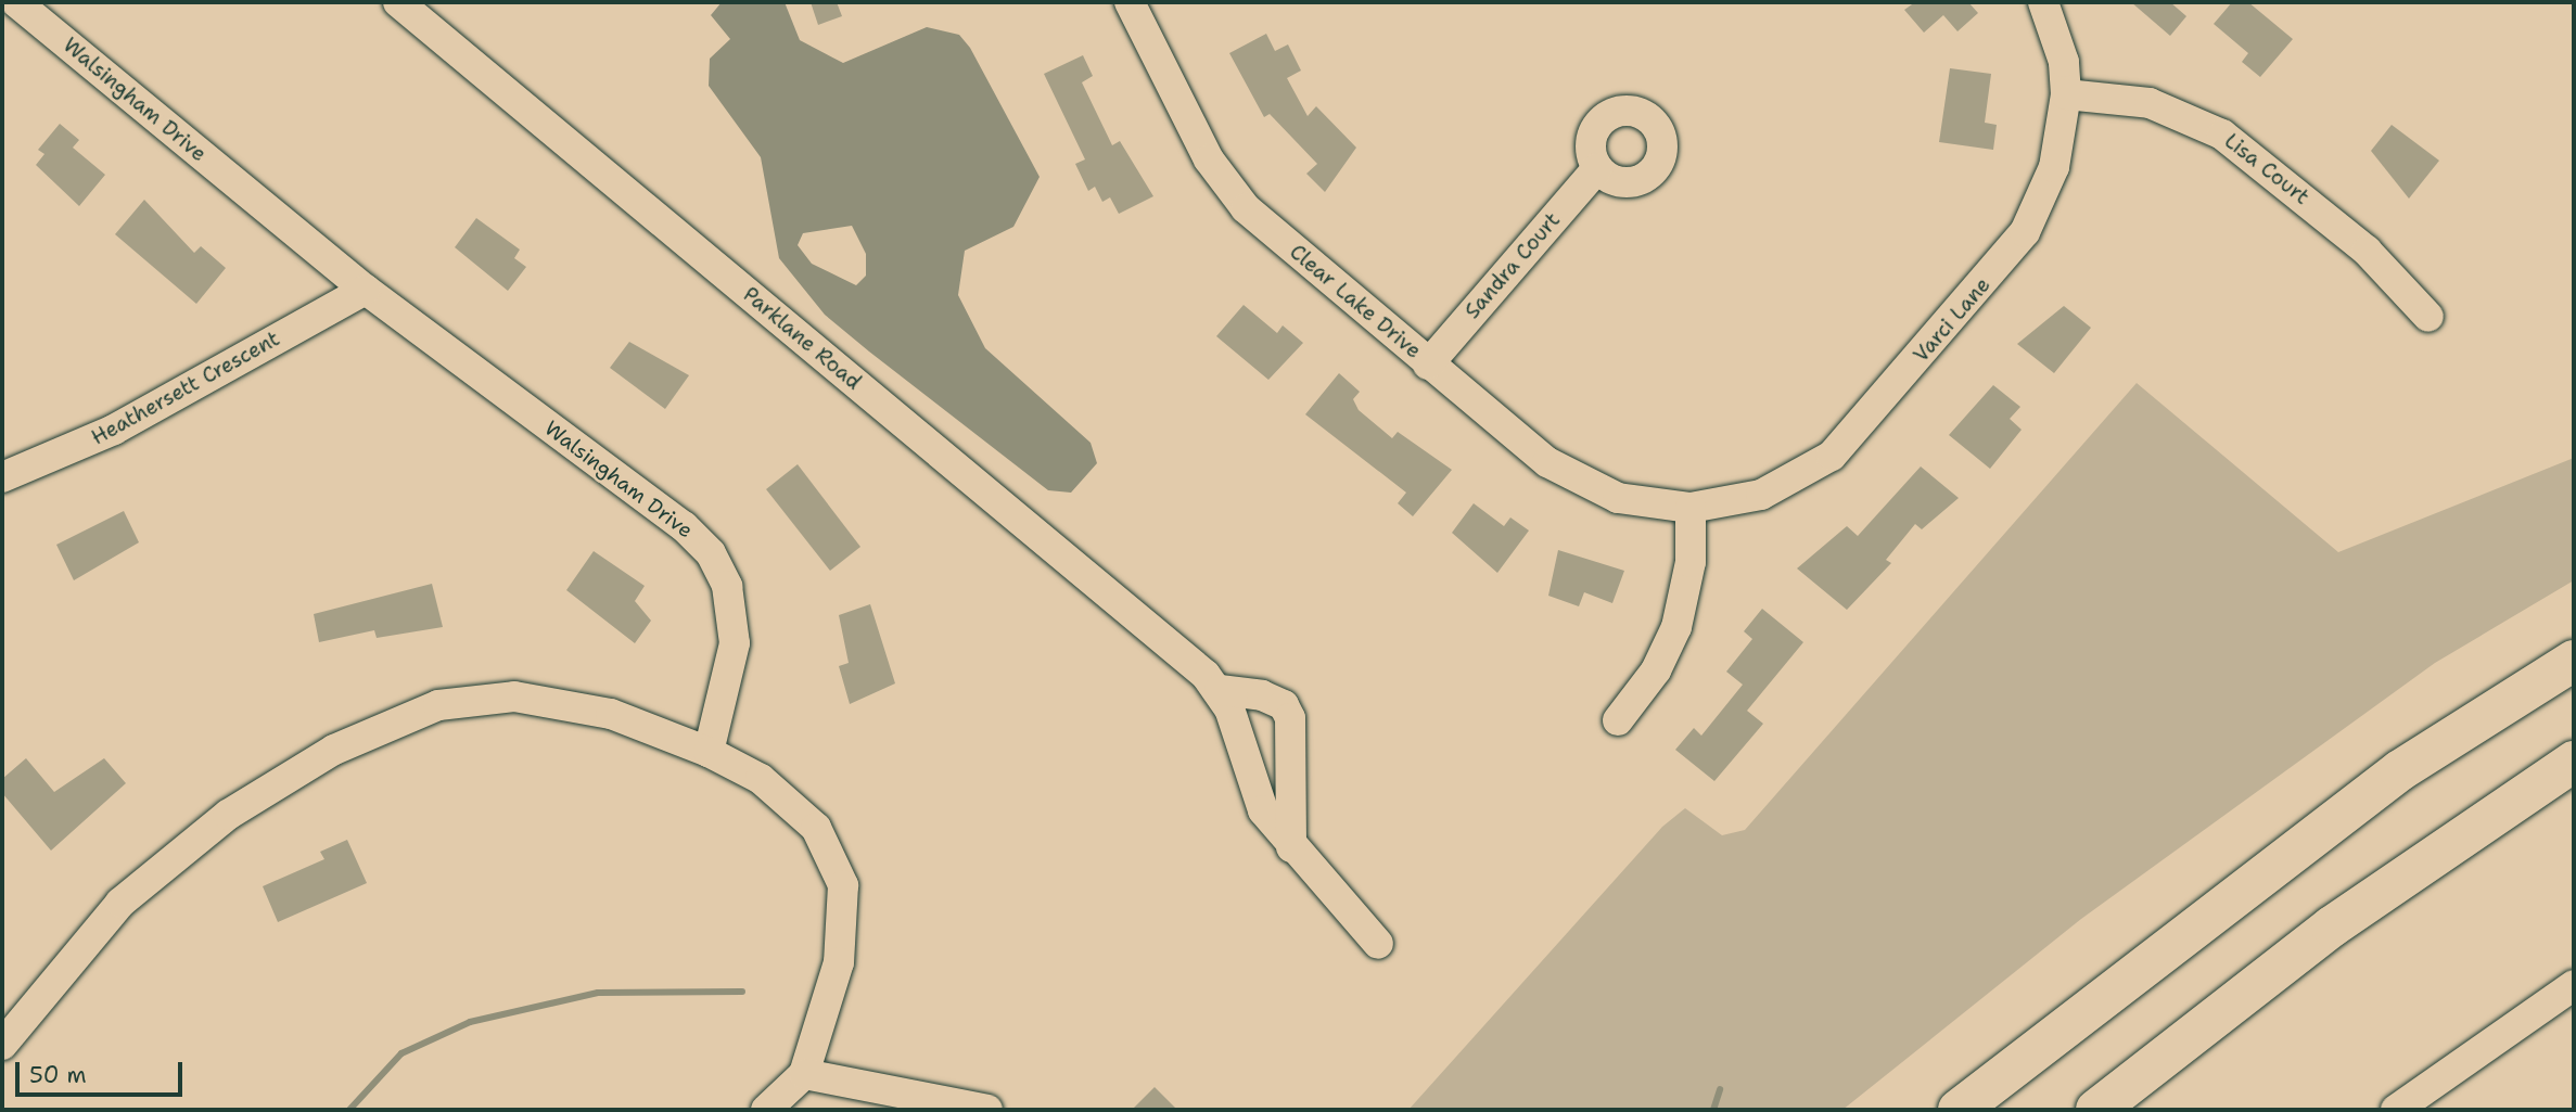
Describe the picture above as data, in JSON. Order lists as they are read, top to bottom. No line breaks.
{"streets":{"street":["Walsingham Drive","Lisa Court","Sandra Court","Clear Lake Drive","Varci Lane","Parklane Road","Heathersett Crescent"]},"crossings":[["Walsingham Drive","Heathersett Crescent"],["Lisa Court","Varci Lane"],["Sandra Court","Clear Lake Drive"],["Clear Lake Drive","Varci Lane"]],"scale_bar":"50 m"}
